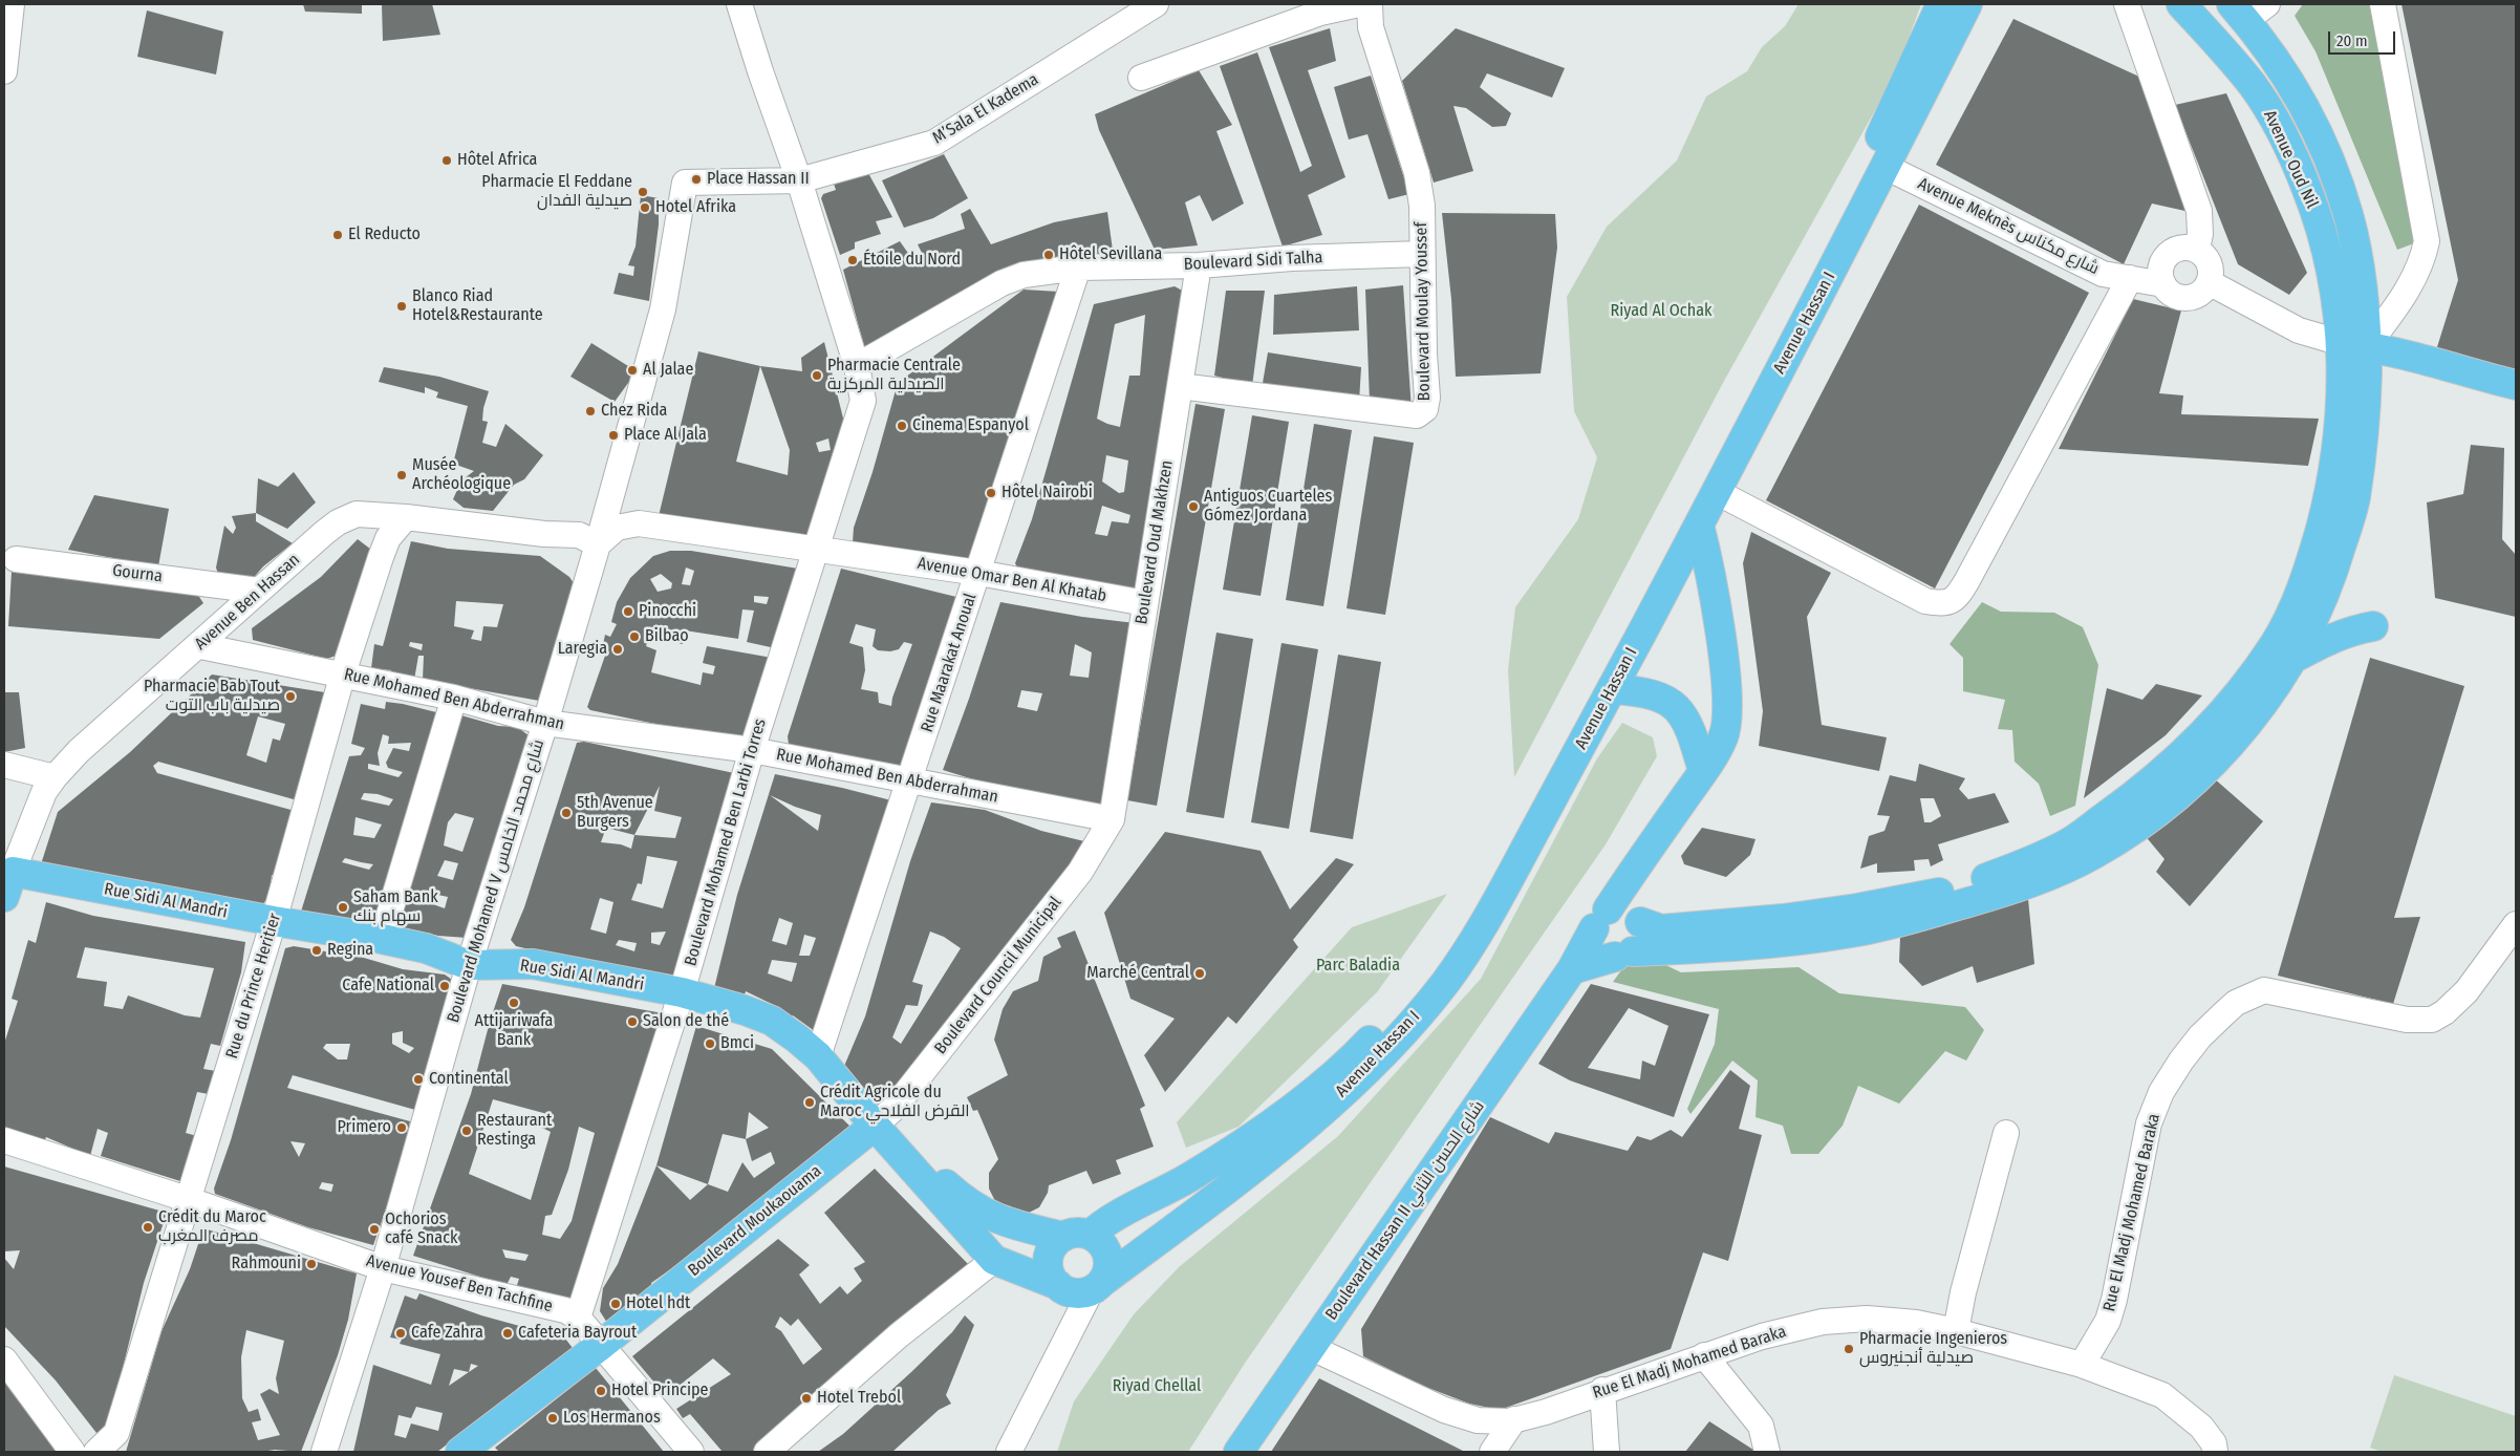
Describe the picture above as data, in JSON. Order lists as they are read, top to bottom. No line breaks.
{"streets":{"main road":["Avenue Oud Nil","Avenue Hassan I","Rue Sidi Al Mandri","Boulevard Hassan II شارع الحسن الثاني","Boulevard Moukaouama"],"street":["M’Sala El Kadema","Avenue Meknès شارع مكناس","Boulevard Sidi Talha","Boulevard Moulay Youssef","Boulevard Oud Makhzen","Gourna","Avenue Omar Ben Al Khatab","Avenue Ben Hassan","Rue Maarakat Anoual","Rue Mohamed Ben Abderrahman","Boulevard Mohamed Ben Larbi Torres","Boulevard Mohamed V شارع محمد الخامس","Boulevard Council Municipal","Rue du Prince Heritier","Rue El Madj Mohamed Baraka","Avenue Yousef Ben Tachfine"]},"crossings":[["M’Sala El Kadema","Boulevard Mohamed Ben Larbi Torres"],["M’Sala El Kadema","Boulevard Mohamed V شارع محمد الخامس"],["Avenue Meknès شارع مكناس","Avenue Hassan I"],["Boulevard Sidi Talha","Boulevard Moulay Youssef"],["Boulevard Sidi Talha","Boulevard Oud Makhzen"],["Boulevard Sidi Talha","Rue Maarakat Anoual"],["Boulevard Sidi Talha","Boulevard Mohamed Ben Larbi Torres"],["Boulevard Moulay Youssef","Boulevard Oud Makhzen"],["Avenue Hassan I","Rue Sidi Al Mandri"],["Avenue Hassan I","Boulevard Hassan II شارع الحسن الثاني"],["Boulevard Oud Makhzen","Avenue Omar Ben Al Khatab"],["Boulevard Oud Makhzen","Rue Mohamed Ben Abderrahman"],["Boulevard Oud Makhzen","Boulevard Council Municipal"],["Gourna","Avenue Ben Hassan"],["Avenue Omar Ben Al Khatab","Avenue Ben Hassan"],["Avenue Omar Ben Al Khatab","Rue Maarakat Anoual"],["Avenue Omar Ben Al Khatab","Boulevard Mohamed Ben Larbi Torres"],["Avenue Omar Ben Al Khatab","Boulevard Mohamed V شارع محمد الخامس"],["Avenue Ben Hassan","Rue Mohamed Ben Abderrahman"],["Avenue Ben Hassan","Boulevard Mohamed V شارع محمد الخامس"],["Avenue Ben Hassan","Rue Sidi Al Mandri"],["Avenue Ben Hassan","Rue du Prince Heritier"],["Rue Maarakat Anoual","Rue Mohamed Ben Abderrahman"],["Rue Maarakat Anoual","Rue Sidi Al Mandri"],["Rue Mohamed Ben Abderrahman","Boulevard Mohamed Ben Larbi Torres"],["Rue Mohamed Ben Abderrahman","Boulevard Mohamed V شارع محمد الخامس"],["Rue Mohamed Ben Abderrahman","Boulevard Council Municipal"],["Rue Mohamed Ben Abderrahman","Rue du Prince Heritier"],["Boulevard Mohamed Ben Larbi Torres","Rue Sidi Al Mandri"],["Boulevard Mohamed Ben Larbi Torres","Avenue Yousef Ben Tachfine"],["Boulevard Mohamed V شارع محمد الخامس","Rue Sidi Al Mandri"],["Boulevard Mohamed V شارع محمد الخامس","Avenue Yousef Ben Tachfine"],["Rue Sidi Al Mandri","Boulevard Council Municipal"],["Rue Sidi Al Mandri","Rue du Prince Heritier"],["Rue Sidi Al Mandri","Boulevard Moukaouama"],["Boulevard Council Municipal","Boulevard Moukaouama"],["Rue du Prince Heritier","Avenue Yousef Ben Tachfine"],["Boulevard Hassan II شارع الحسن الثاني","Rue El Madj Mohamed Baraka"],["Boulevard Moukaouama","Avenue Yousef Ben Tachfine"]],"parks":["Riyad Al Ochak","Parc Baladia","Riyad Chellal"],"places":["Hôtel Africa","Place Hassan II","Pharmacie El Feddane صيدلية الفدان","Hotel Afrika","El Reducto","Hôtel Sevillana","Étoile du Nord","Blanco Riad Hotel&Restaurante","Al Jalae","Pharmacie Centrale الصيدلية المركزية","Chez Rida","Cinema Espanyol","Place Al Jala","Musée Archéologique","Hôtel Nairobi","Antiguos Cuarteles Gómez Jordana","Pinocchi","Bilbao","Laregia","Pharmacie Bab Tout صيدلية باب التوت","5th Avenue Burgers","Saham Bank سهام بنك","Regina","Marché Central","Cafe National","Attijariwafa Bank","Salon de thé","Bmci","Continental","Crédit Agricole du Maroc القرض الفلاحي","Primero","Restaurant Restinga","Crédit du Maroc مصرف المغرب","Ochorios café Snack","Rahmouni","Hotel hdt","Cafe Zahra","Cafeteria Bayrout","Pharmacie Ingenieros صيدلية أنجنيروس","Hotel Principe","Hotel Trebol","Los Hermanos"],"scale_bar":"20 m"}
